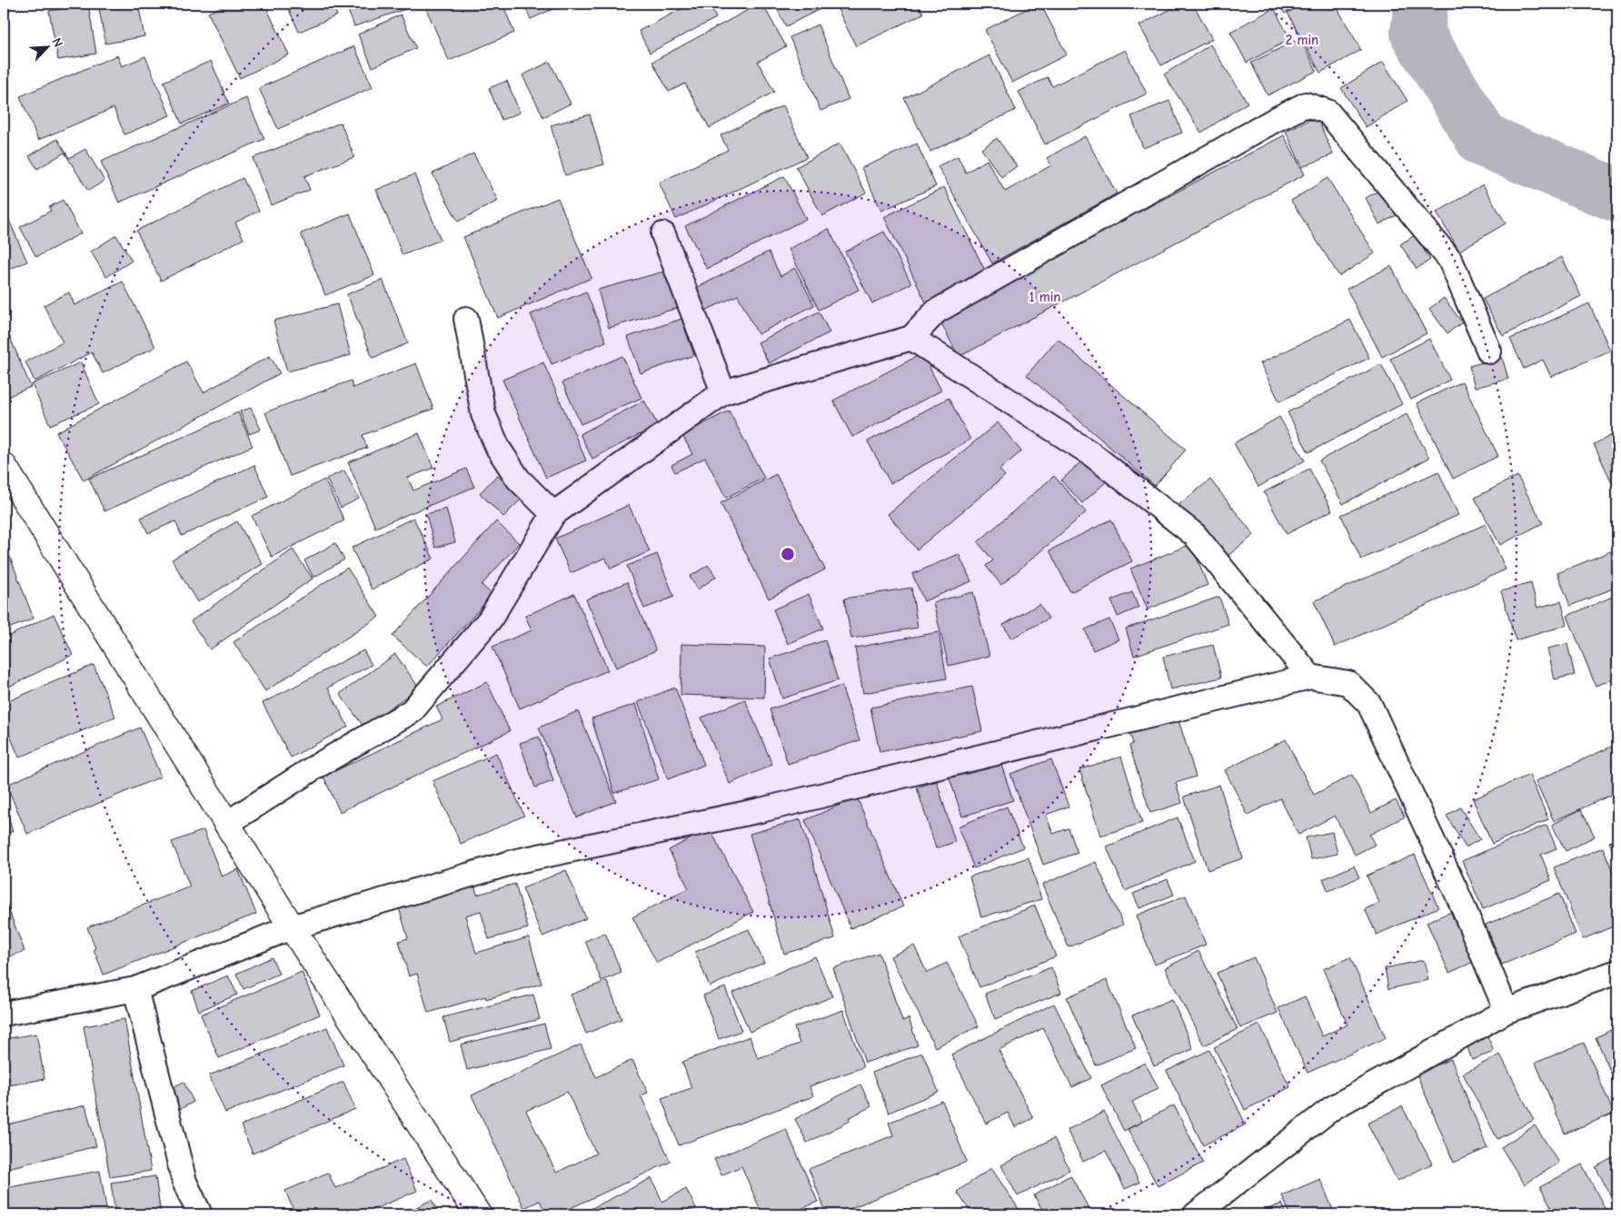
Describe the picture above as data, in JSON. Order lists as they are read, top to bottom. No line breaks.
{"north":"top right","rings":["2 min","1 min"]}
